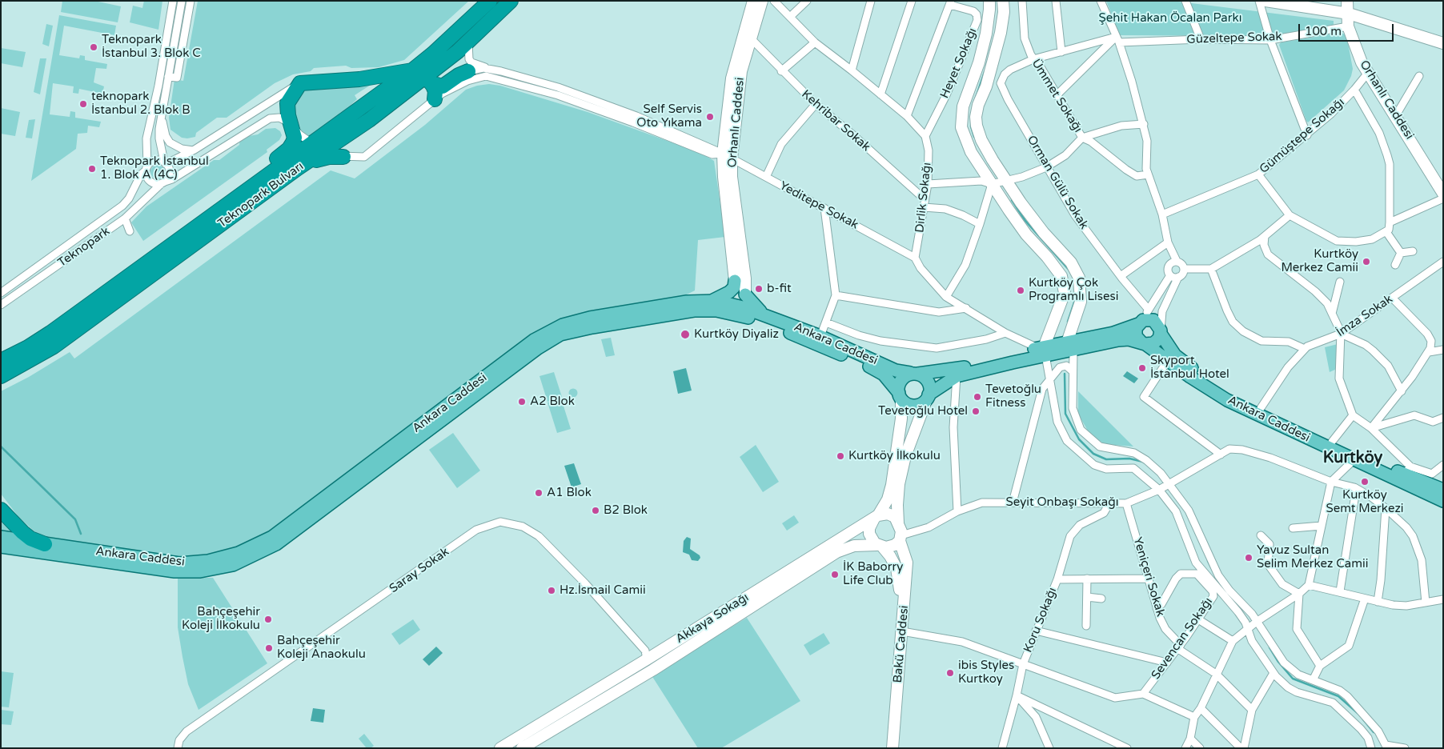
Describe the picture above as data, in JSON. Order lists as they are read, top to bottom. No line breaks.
{"streets":{"highway":["Teknopark Bulvarı"],"main road":["Ankara Caddesi"],"street":["Güzeltepe Sokak","Heyet Sokağı","Ümmet Sokağı","Orhanlı Caddesi","Kehribar Sokak","Gümüştepe Sokağı","Orman Gülü Sokak","Dirlik Sokağı","Yeditepe Sokak","Teknopark","İmza Sokak","Seyit Onbaşı Sokağı","Saray Sokak","Yeniçeri Sokak","Akkaya Sokağı","Koru Sokağı","Sevencan Sokağı","Bakü Caddesi"]},"crossings":[["Güzeltepe Sokak","Ümmet Sokağı"],["Güzeltepe Sokak","Orhanlı Caddesi"],["Güzeltepe Sokak","Orman Gülü Sokak"],["Heyet Sokağı","Dirlik Sokağı"],["Ümmet Sokağı","Orman Gülü Sokak"],["Orhanlı Caddesi","Kehribar Sokak"],["Orhanlı Caddesi","Gümüştepe Sokağı"],["Orhanlı Caddesi","Yeditepe Sokak"],["Kehribar Sokak","Dirlik Sokağı"],["Orman Gülü Sokak","Ankara Caddesi"],["Dirlik Sokağı","Yeditepe Sokak"],["İmza Sokak","Ankara Caddesi"],["Ankara Caddesi","Bakü Caddesi"],["Seyit Onbaşı Sokağı","Yeniçeri Sokak"],["Seyit Onbaşı Sokağı","Akkaya Sokağı"],["Seyit Onbaşı Sokağı","Koru Sokağı"],["Seyit Onbaşı Sokağı","Bakü Caddesi"],["Saray Sokak","Akkaya Sokağı"],["Yeniçeri Sokak","Sevencan Sokağı"],["Akkaya Sokağı","Bakü Caddesi"]],"districts":["Kurtköy"],"parks":["Şehit Hakan Öcalan Parkı"],"places":["Teknopark İstanbul 3. Blok C","teknopark İstanbul 2. Blok B","Self Servis Oto Yıkama","Teknopark İstanbul 1. Blok A (4C)","Kurtköy Merkez Camii","b-fit","Kurtköy Çok Programlı Lisesi","Kurtköy Diyaliz","Skyport İstanbul Hotel","Tevetoğlu Fitness","A2 Blok","Tevetoğlu Hotel","Kurtköy İlkokulu","Kurtköy Semt Merkezi","A1 Blok","B2 Blok","Yavuz Sultan Selim Merkez Camii","İK Baborry Life Club","Hz.İsmail Camii","Bahçeşehir Koleji İlkokulu","Bahçeşehir Koleji Anaokulu","ibis Styles Kurtkoy"],"scale_bar":"100 m"}
